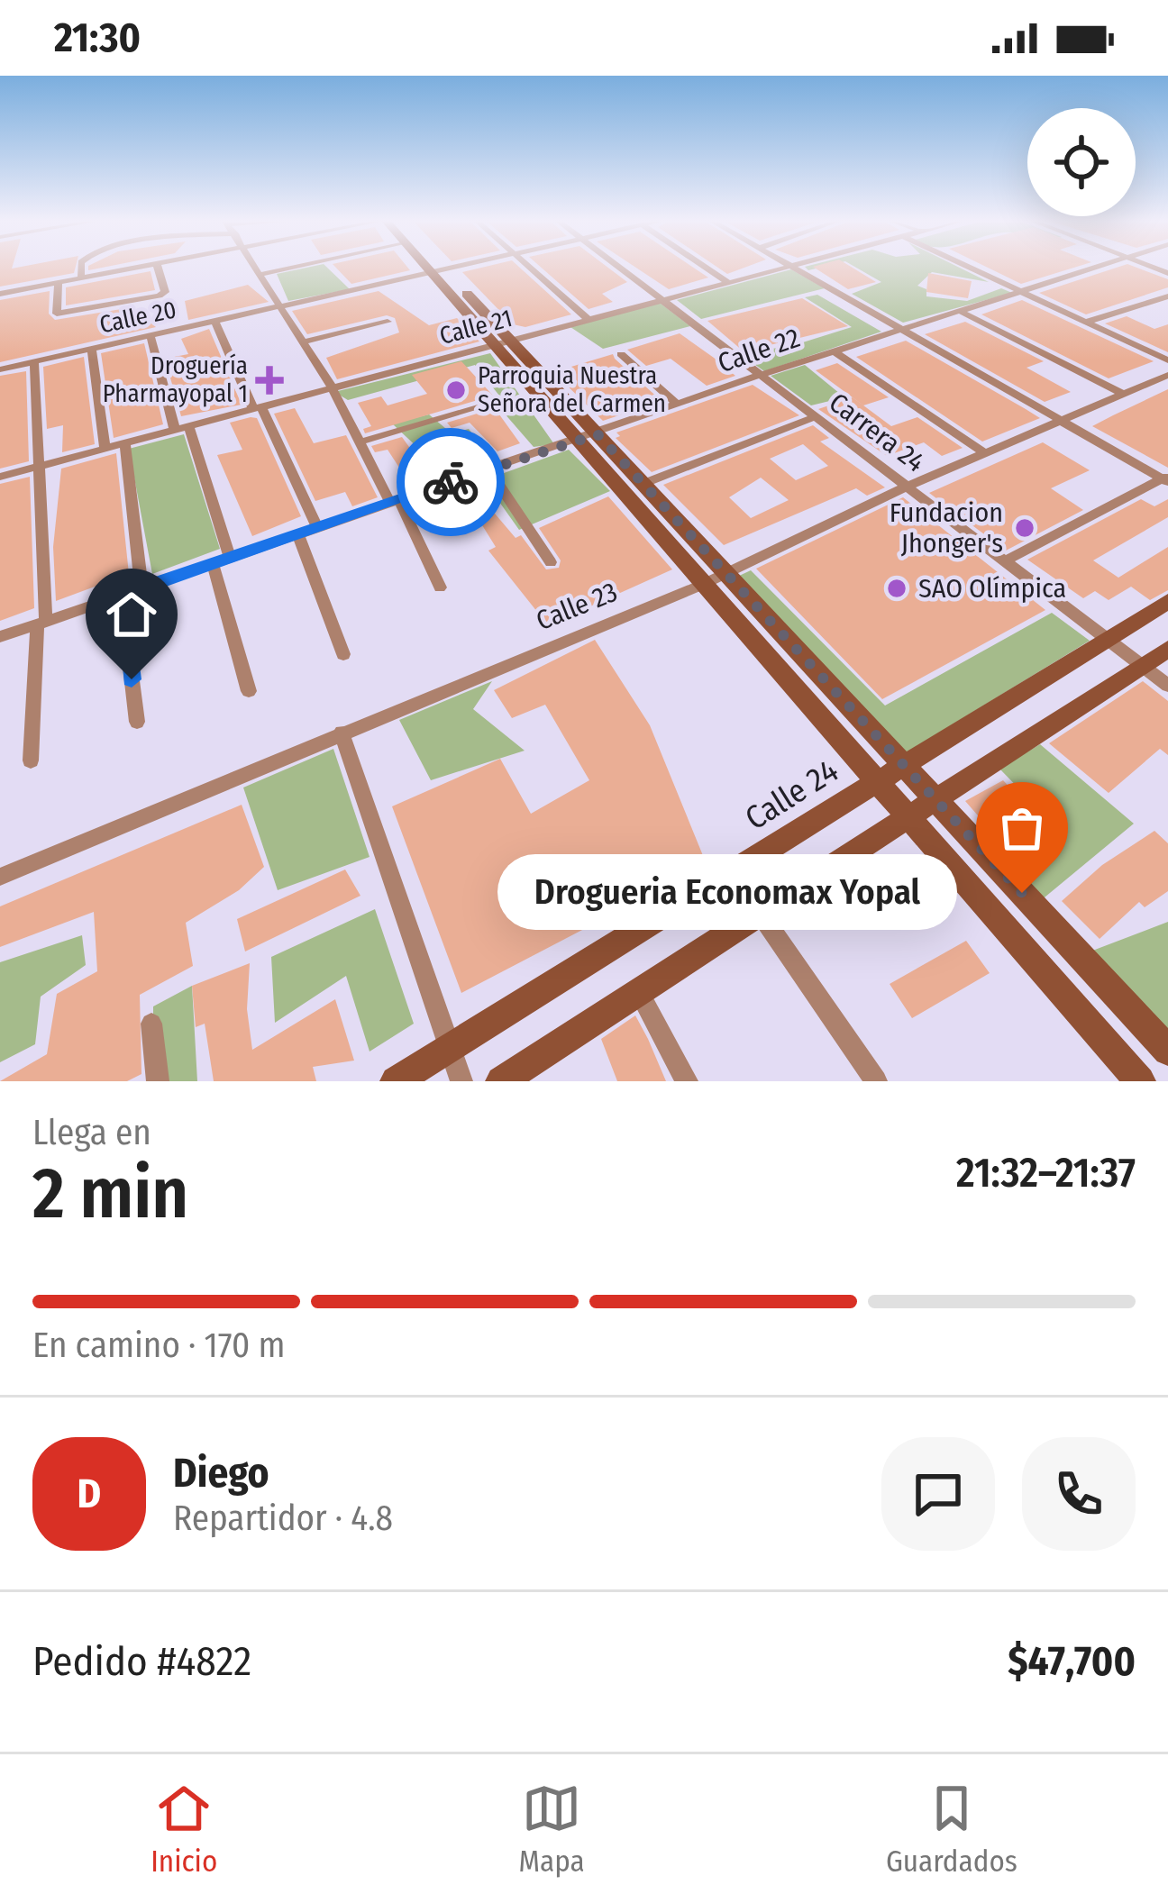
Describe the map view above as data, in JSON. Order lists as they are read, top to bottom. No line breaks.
{"streets":{"street":["Calle 20","Calle 21","Calle 22","Carrera 24","Calle 23","Calle 24"]},"crossings":[["Calle 21","Carrera 24"],["Calle 22","Carrera 24"],["Carrera 24","Calle 23"],["Carrera 24","Calle 24"]],"places":{"health":["Droguería Pharmayopal 1"],"other":["Parroquia Nuestra Señora del Carmen","Fundacion Jhonger's","SAO Olímpica","Drogueria Economax Yopal"]},"page":{"status":"21:30","bubble":"Drogueria Economax Yopal","heading":["2 min","Llega en","21:32–21:37"],"panel":["Diego","Repartidor · 4.8","Pedido #4822","$47,700"],"bar":"En camino · 170 m","round":"D","tabs":["Inicio","Mapa","Guardados"]}}
